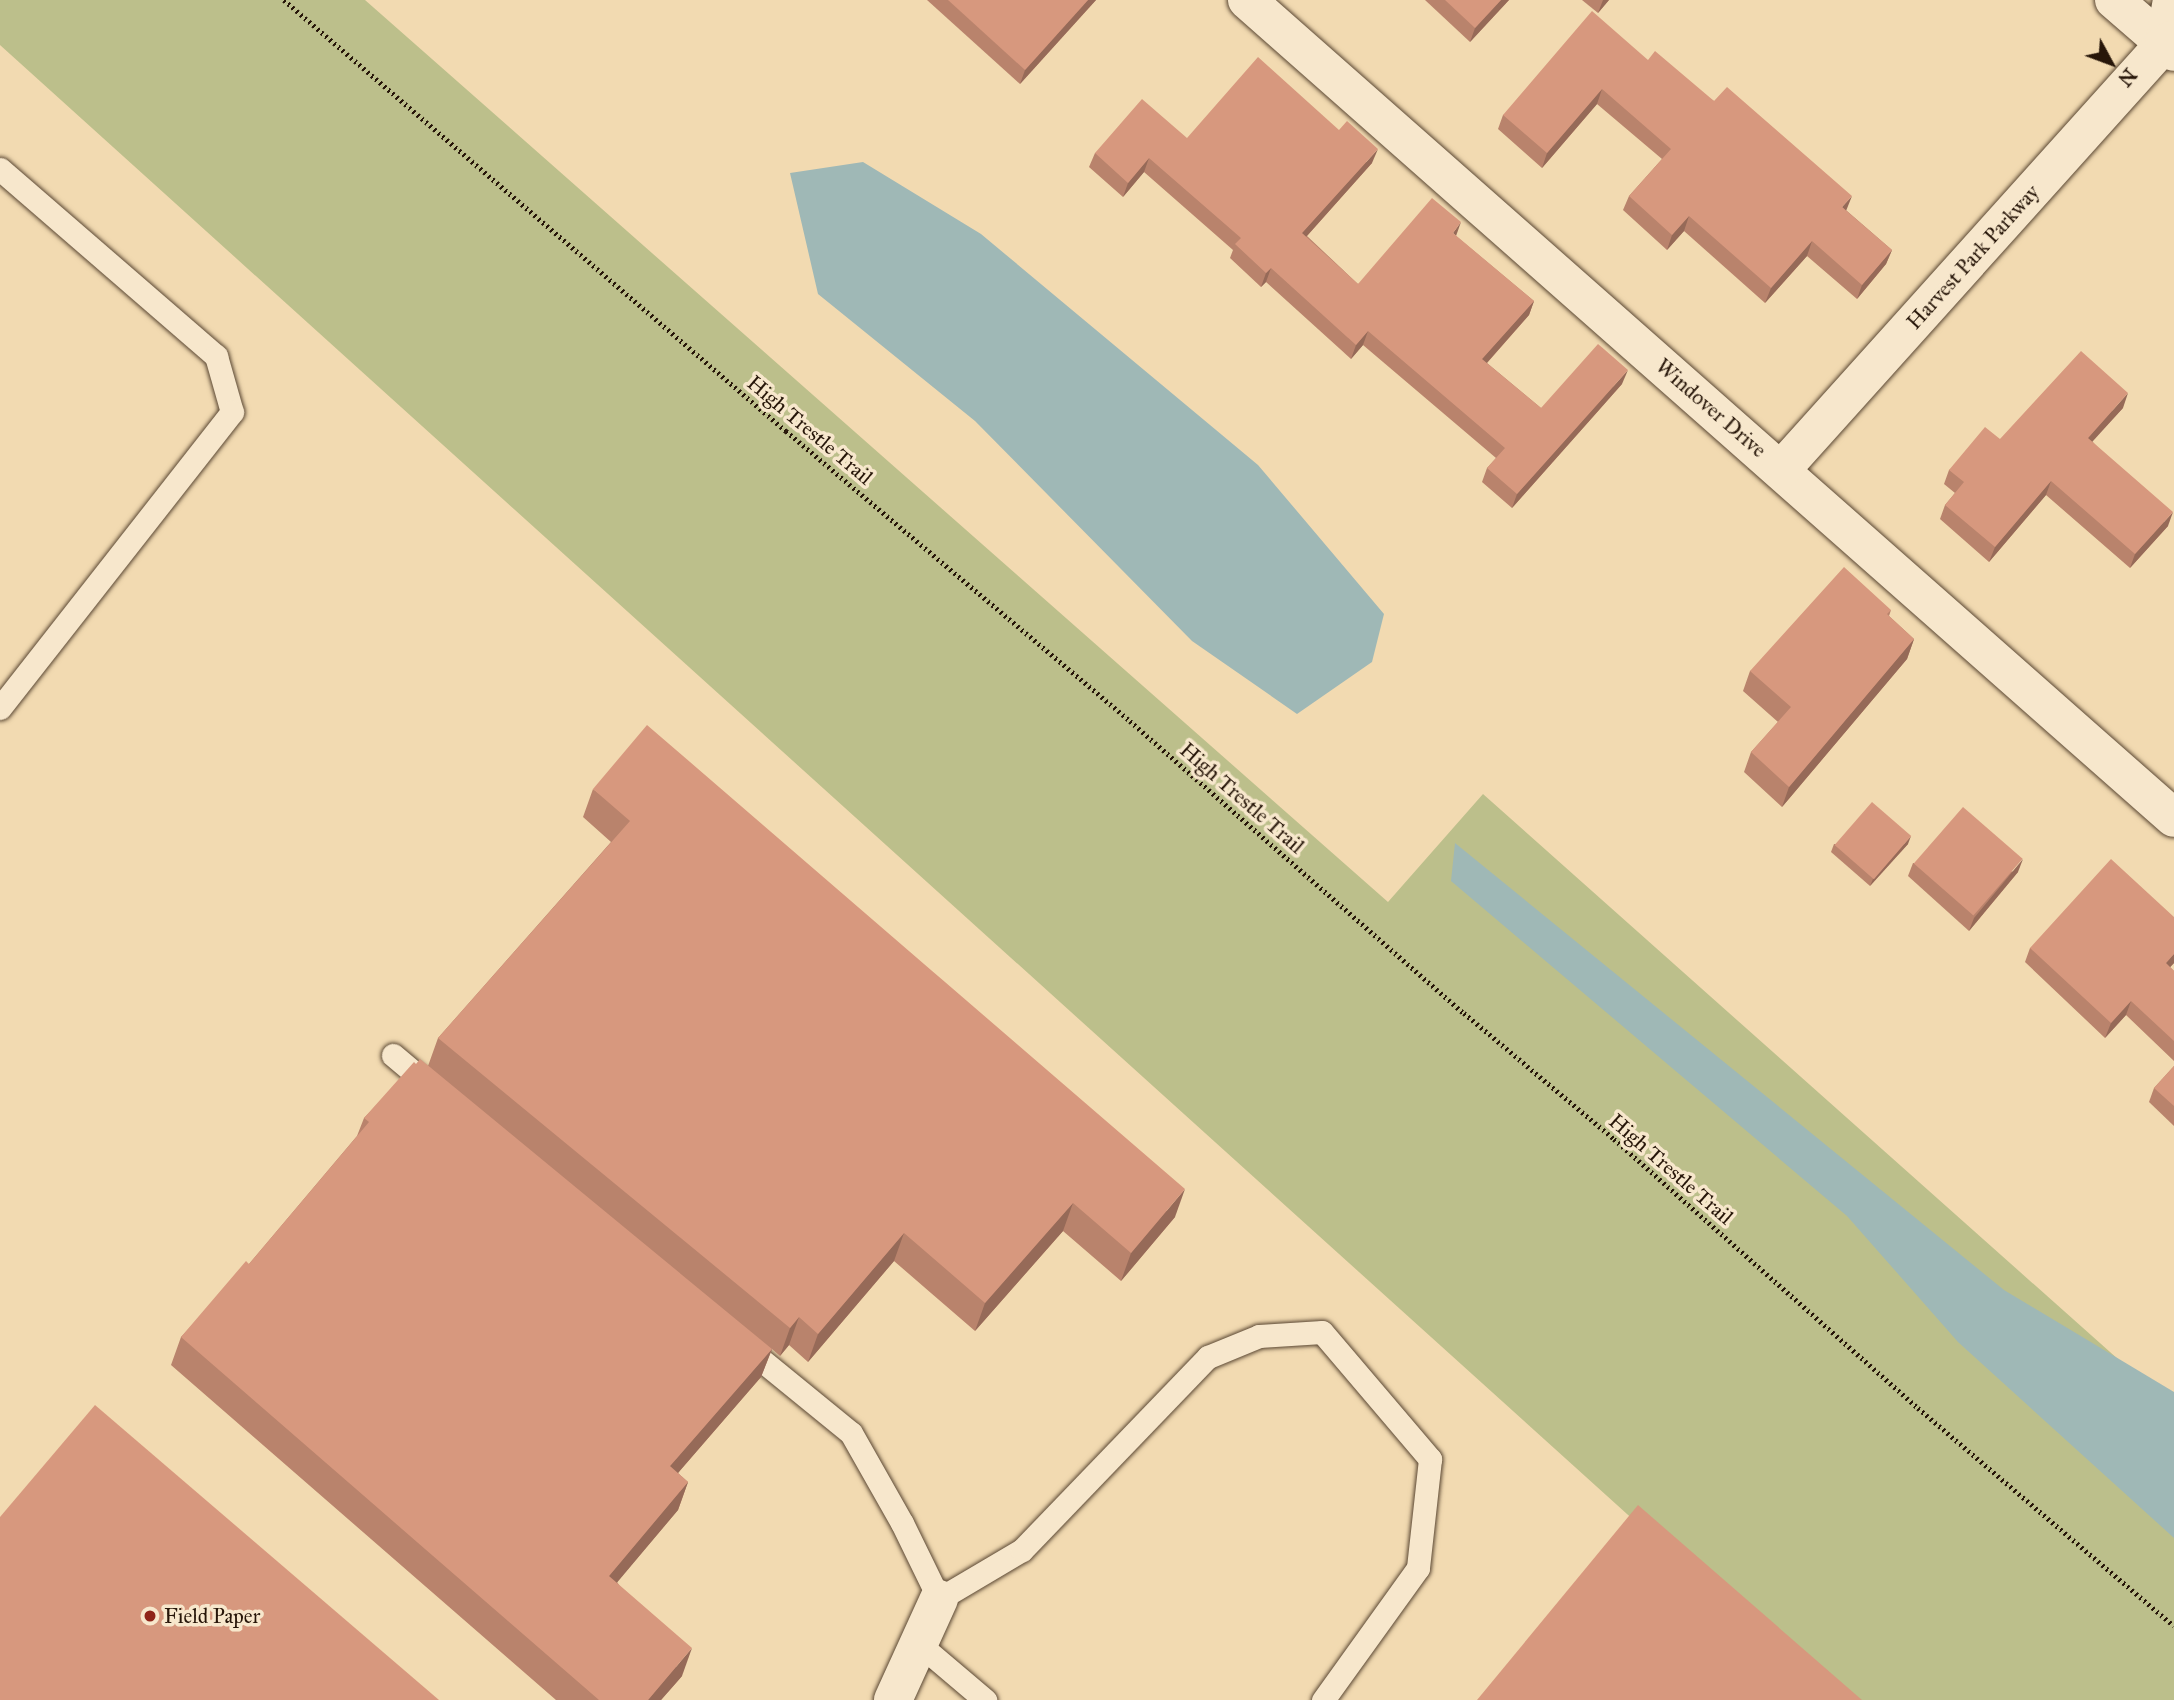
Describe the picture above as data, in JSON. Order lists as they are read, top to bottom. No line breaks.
{"streets":{"street":["Harvest Park Parkway","Windover Drive"],"path":["High Trestle Trail"]},"crossings":[["Harvest Park Parkway","Windover Drive"]],"places":["Field Paper"],"north":"bottom right"}
